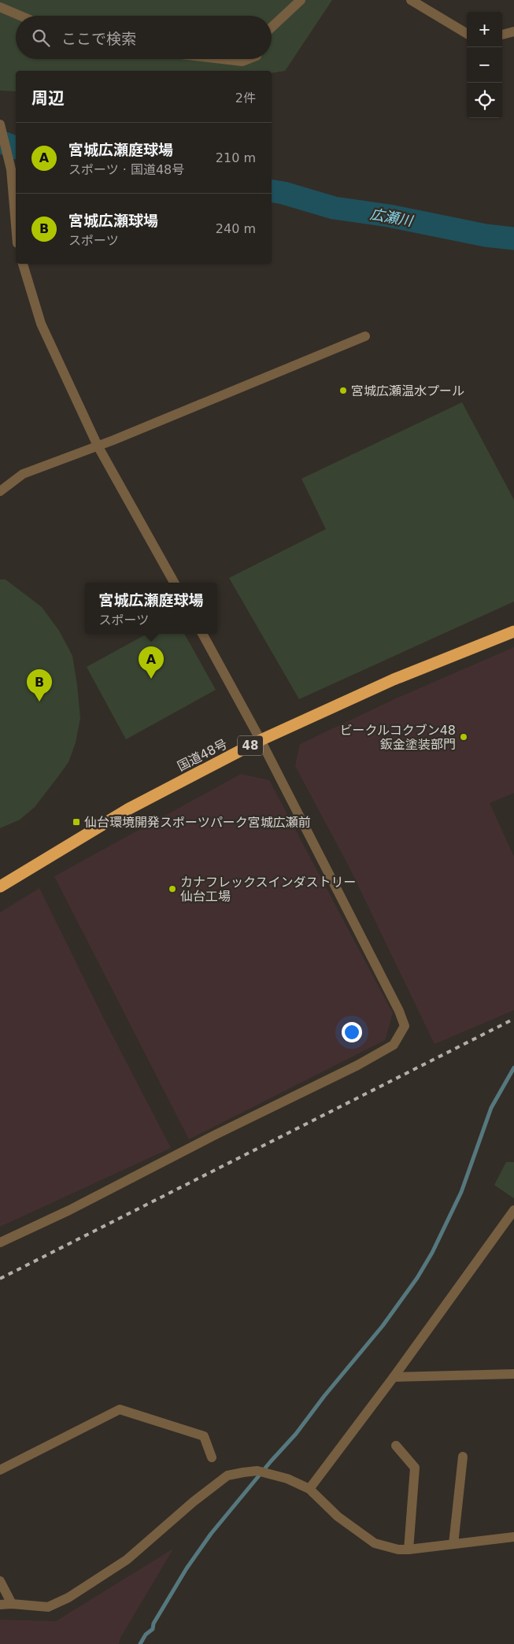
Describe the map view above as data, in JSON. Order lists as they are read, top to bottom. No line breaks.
{"streets":{"highway":["48","国道48号"]},"water":["広瀬川"],"places":{"other":["宮城広瀬温水プール","ビークルコクブン48 鈑金塗装部門","カナフレックスインダストリー 仙台工場"],"transit":["仙台環境開発スポーツパーク宮城広瀬前"]},"page":{"map_buttons":["+","−"],"search":"ここで検索","heading":["周辺","2件"],"list":[{"mark":"A","name":"宮城広瀬庭球場","note":"スポーツ · 国道48号","value":"210 m"},{"mark":"B","name":"宮城広瀬球場","note":"スポーツ","value":"240 m"}],"popup":["宮城広瀬庭球場","スポーツ"],"pins":["A","B"]}}
